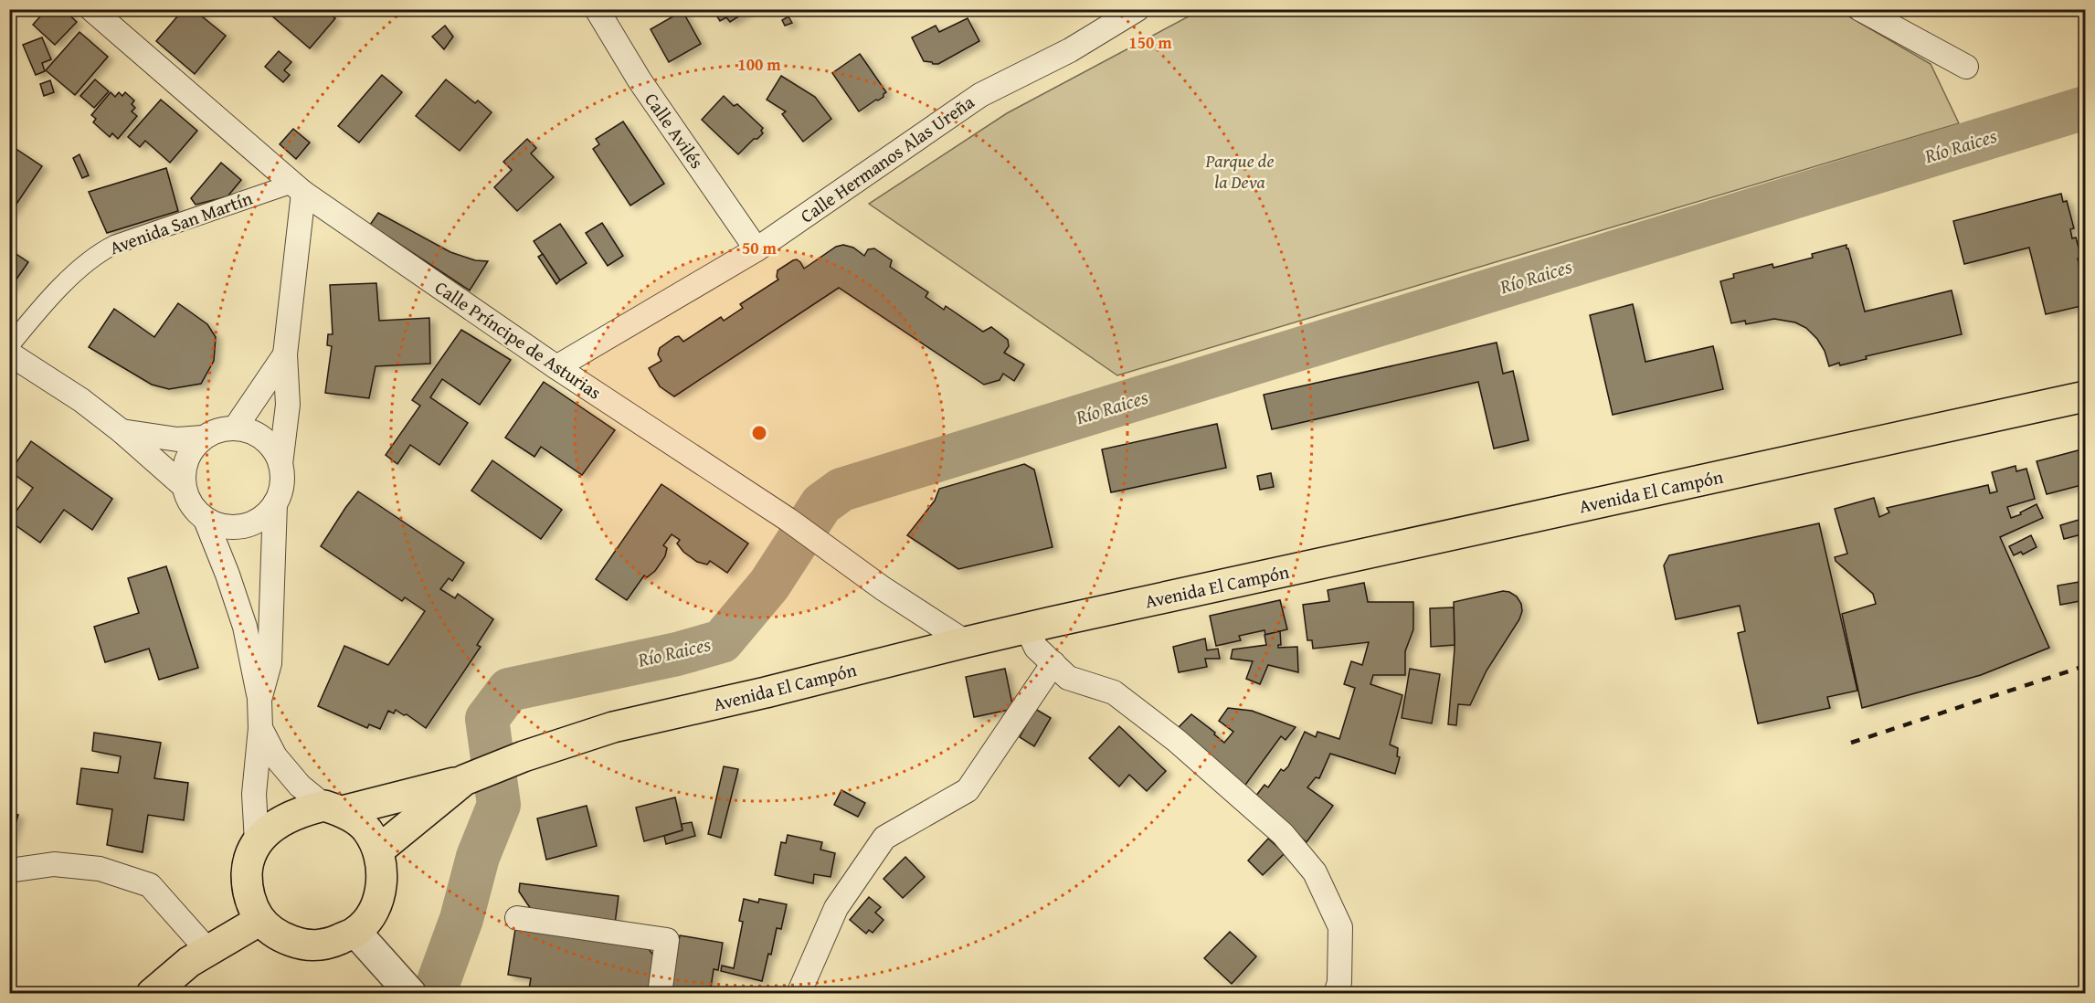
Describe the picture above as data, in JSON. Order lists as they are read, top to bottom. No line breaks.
{"streets":{"main road":["Avenida El Campón"],"street":["Calle Avilés","Calle Hermanos Alas Ureña","Avenida San Martín","Calle Príncipe de Asturias"]},"crossings":[["Calle Avilés","Calle Hermanos Alas Ureña"],["Calle Hermanos Alas Ureña","Calle Príncipe de Asturias"],["Avenida San Martín","Calle Príncipe de Asturias"],["Calle Príncipe de Asturias","Avenida El Campón"]],"water":["Río Raices"],"parks":["Parque de la Deva"],"rings":["150 m","100 m","50 m"]}
